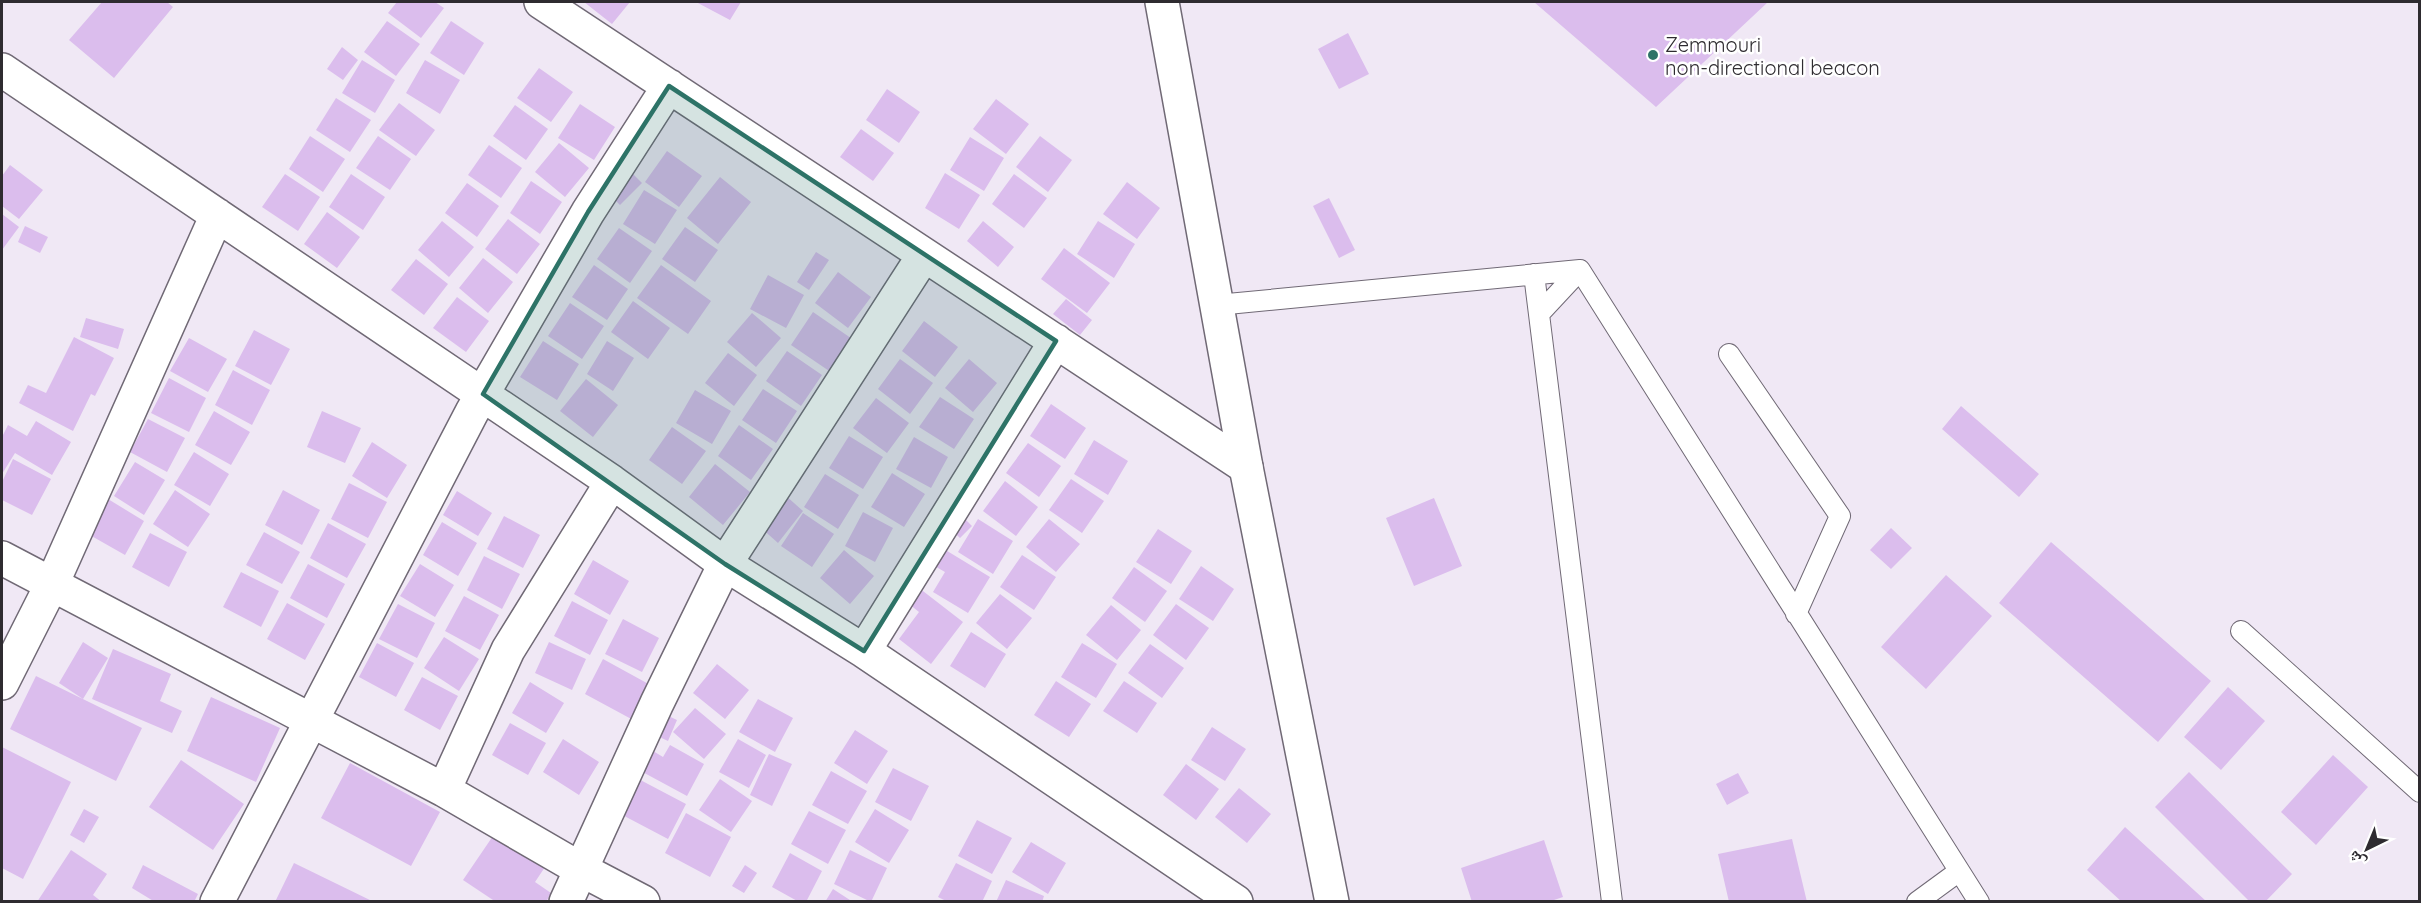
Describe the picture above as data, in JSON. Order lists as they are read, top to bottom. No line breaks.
{"places":["Zemmouri non-directional beacon"],"north":"bottom left"}
